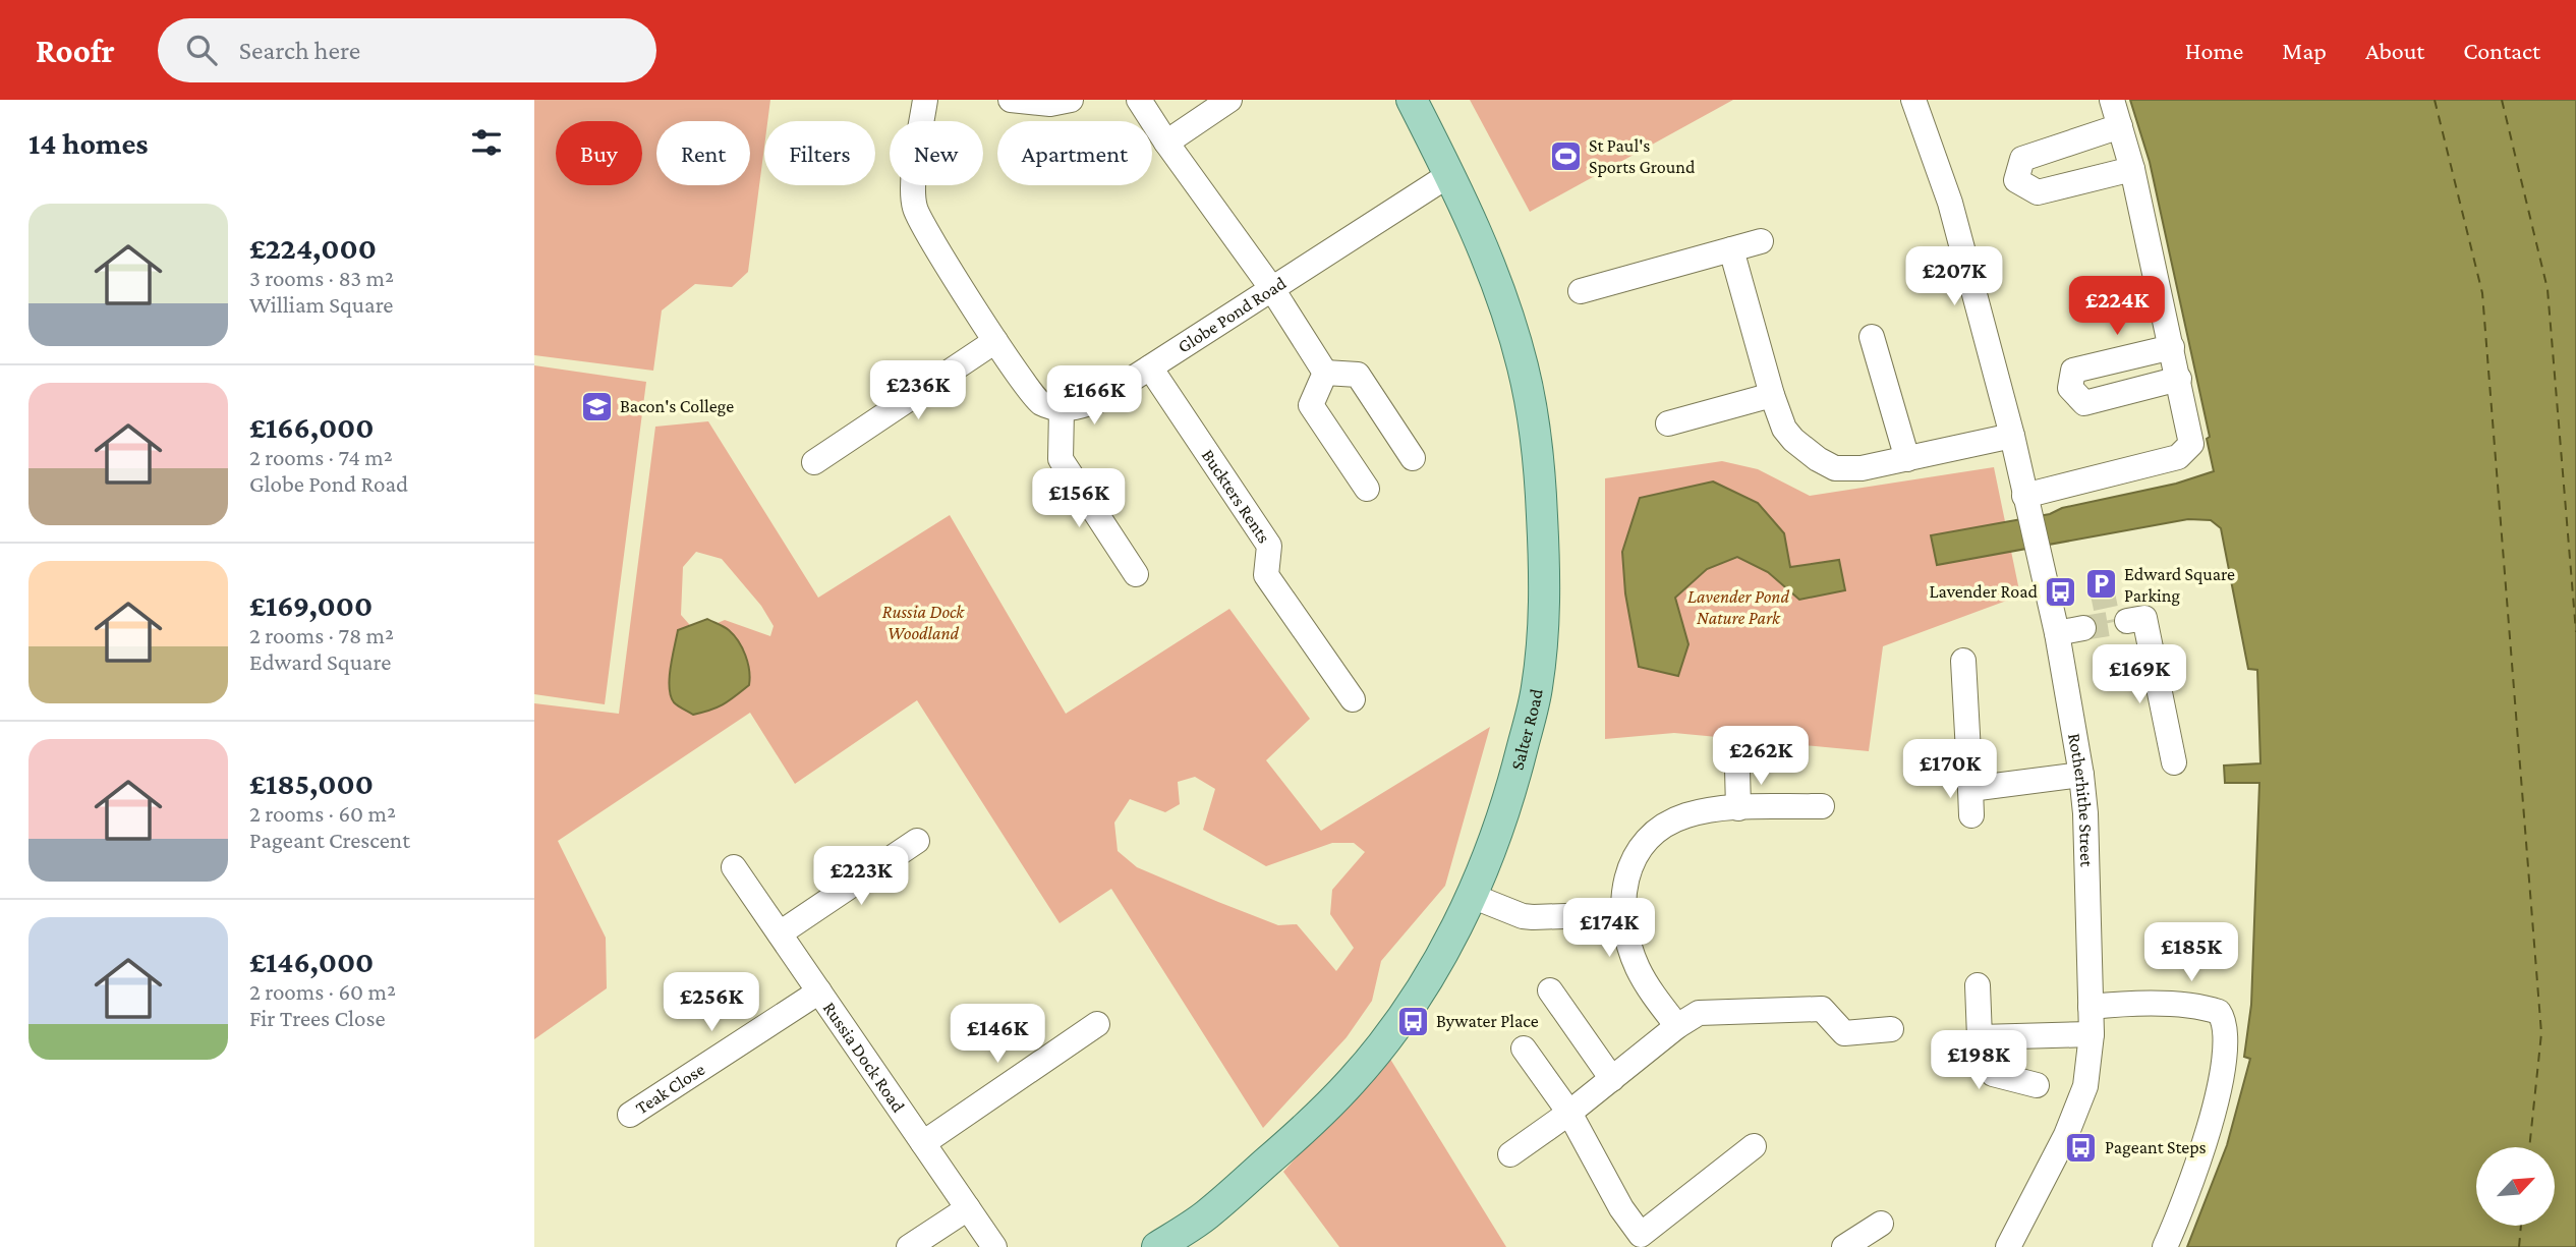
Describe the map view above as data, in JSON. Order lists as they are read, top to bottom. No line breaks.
{"streets":{"main road":["Salter Road"],"street":["Globe Pond Road","Buckters Rents","Rotherhithe Street","Russia Dock Road","Teak Close"]},"crossings":[["Globe Pond Road","Buckters Rents"],["Globe Pond Road","Salter Road"],["Russia Dock Road","Teak Close"]],"parks":["Lavender Pond Nature Park","Russia Dock Woodland"],"places":{"sports":["St Paul's Sports Ground"],"school or university":["Bacon's College"],"parking":["Edward Square Parking"],"bus stop":["Lavender Road","Bywater Place","Pageant Steps"]},"north":"top right","page":{"header":"Roofr","search":"Search here","nav":["Home","Map","About","Contact"],"heading":"14 homes","chip":["Buy","Rent","Filters","New","Apartment"],"list":[{"name":"£224,000","note":"3 rooms · 83 m² · William Square"},{"name":"£166,000","note":"2 rooms · 74 m² · Globe Pond Road"},{"name":"£169,000","note":"2 rooms · 78 m² · Edward Square"},{"name":"£185,000","note":"2 rooms · 60 m² · Pageant Crescent"},{"name":"£146,000","note":"2 rooms · 60 m² · Fir Trees Close"}],"price":["£207K","£224K","£236K","£166K","£156K","£169K","£262K","£170K","£223K","£174K","£185K","£256K","£146K","£198K"]}}
